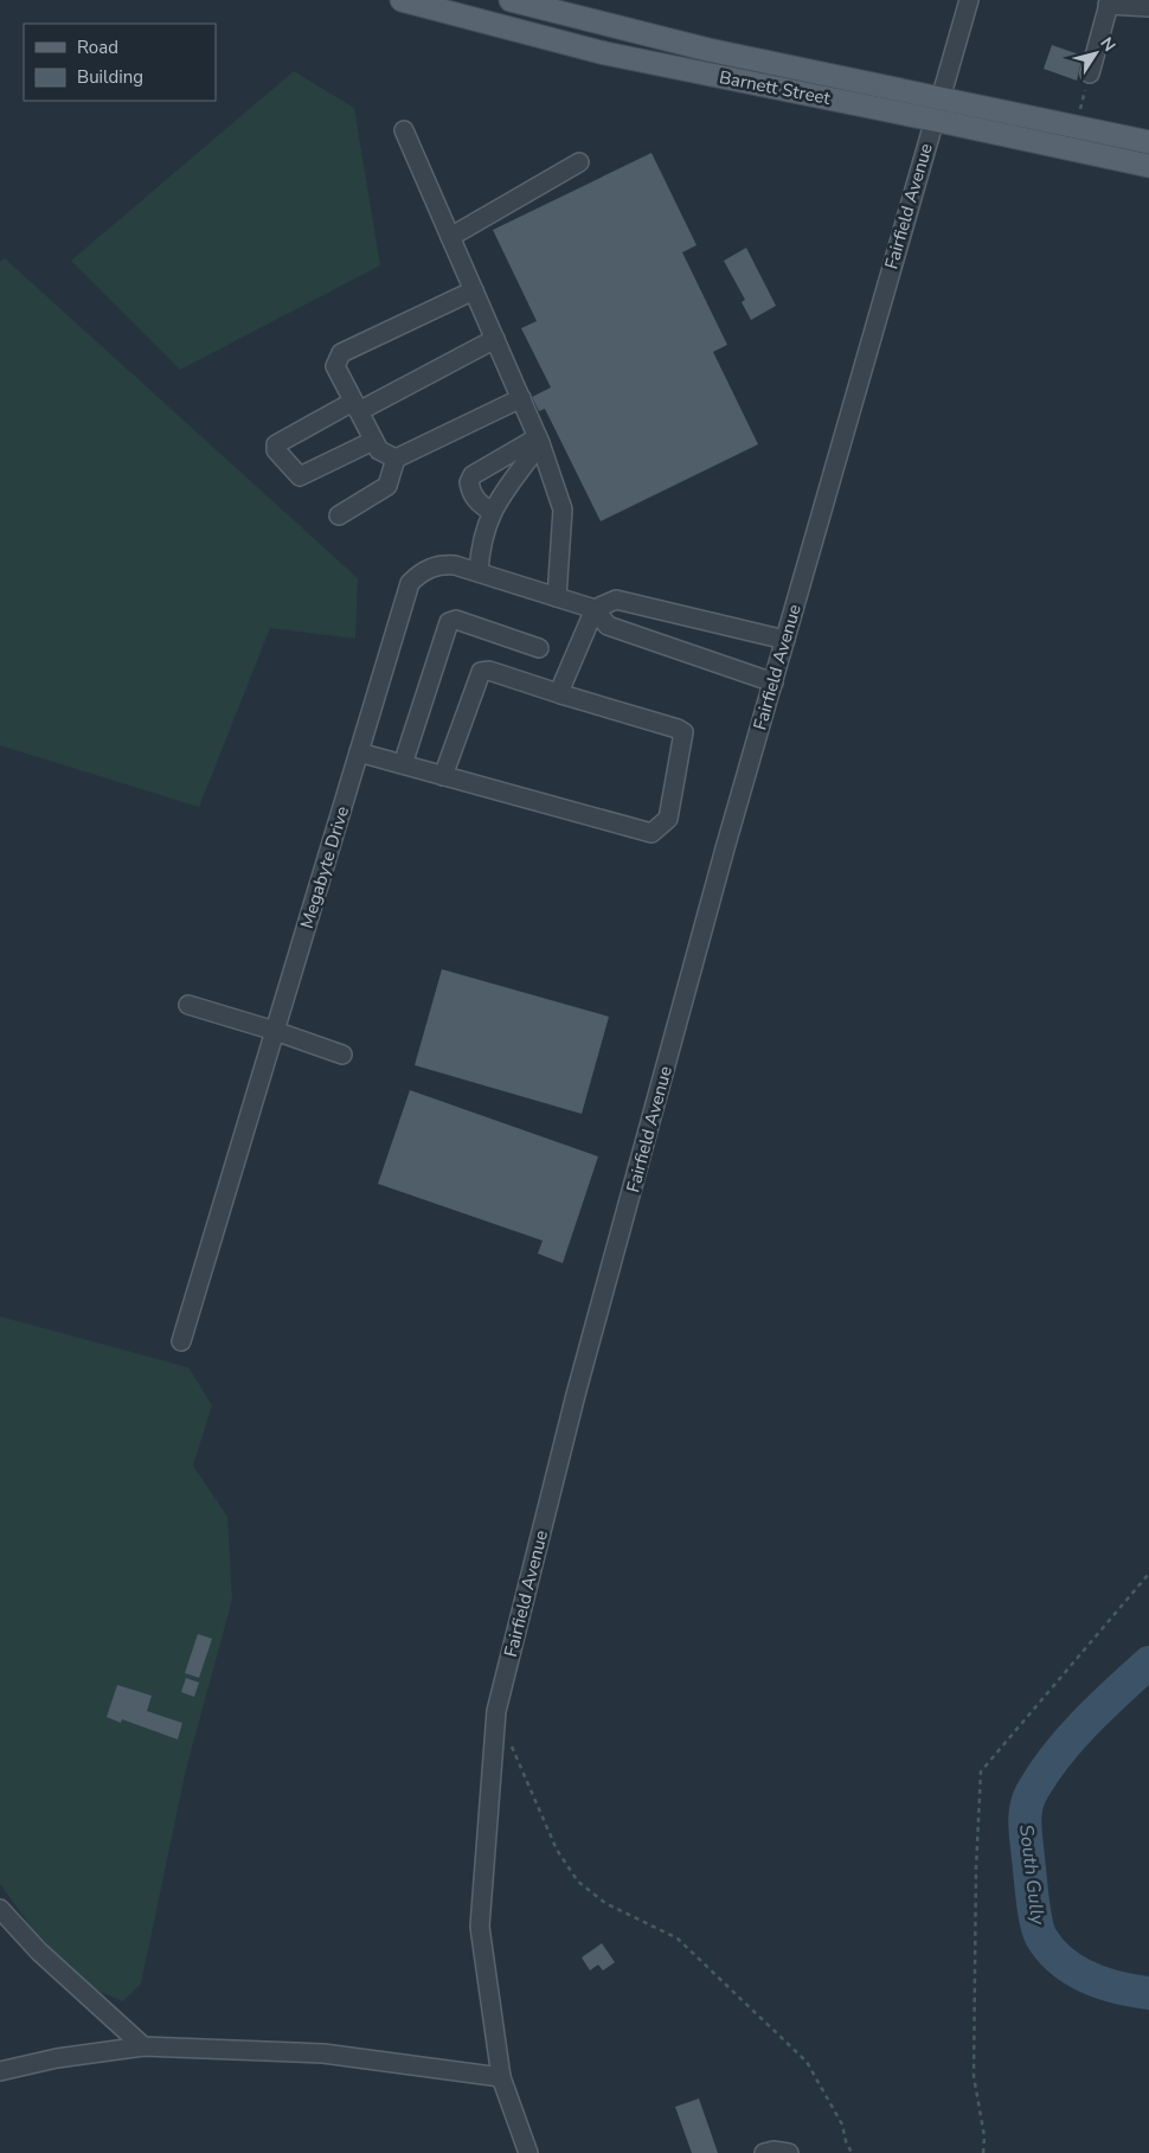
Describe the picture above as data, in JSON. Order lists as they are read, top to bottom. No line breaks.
{"streets":{"main road":["Barnett Street"],"street":["Fairfield Avenue","Megabyte Drive"]},"crossings":[["Barnett Street","Fairfield Avenue"],["Fairfield Avenue","Megabyte Drive"]],"water":["South Gully"],"legend":["Road","Building"],"north":"top right"}
